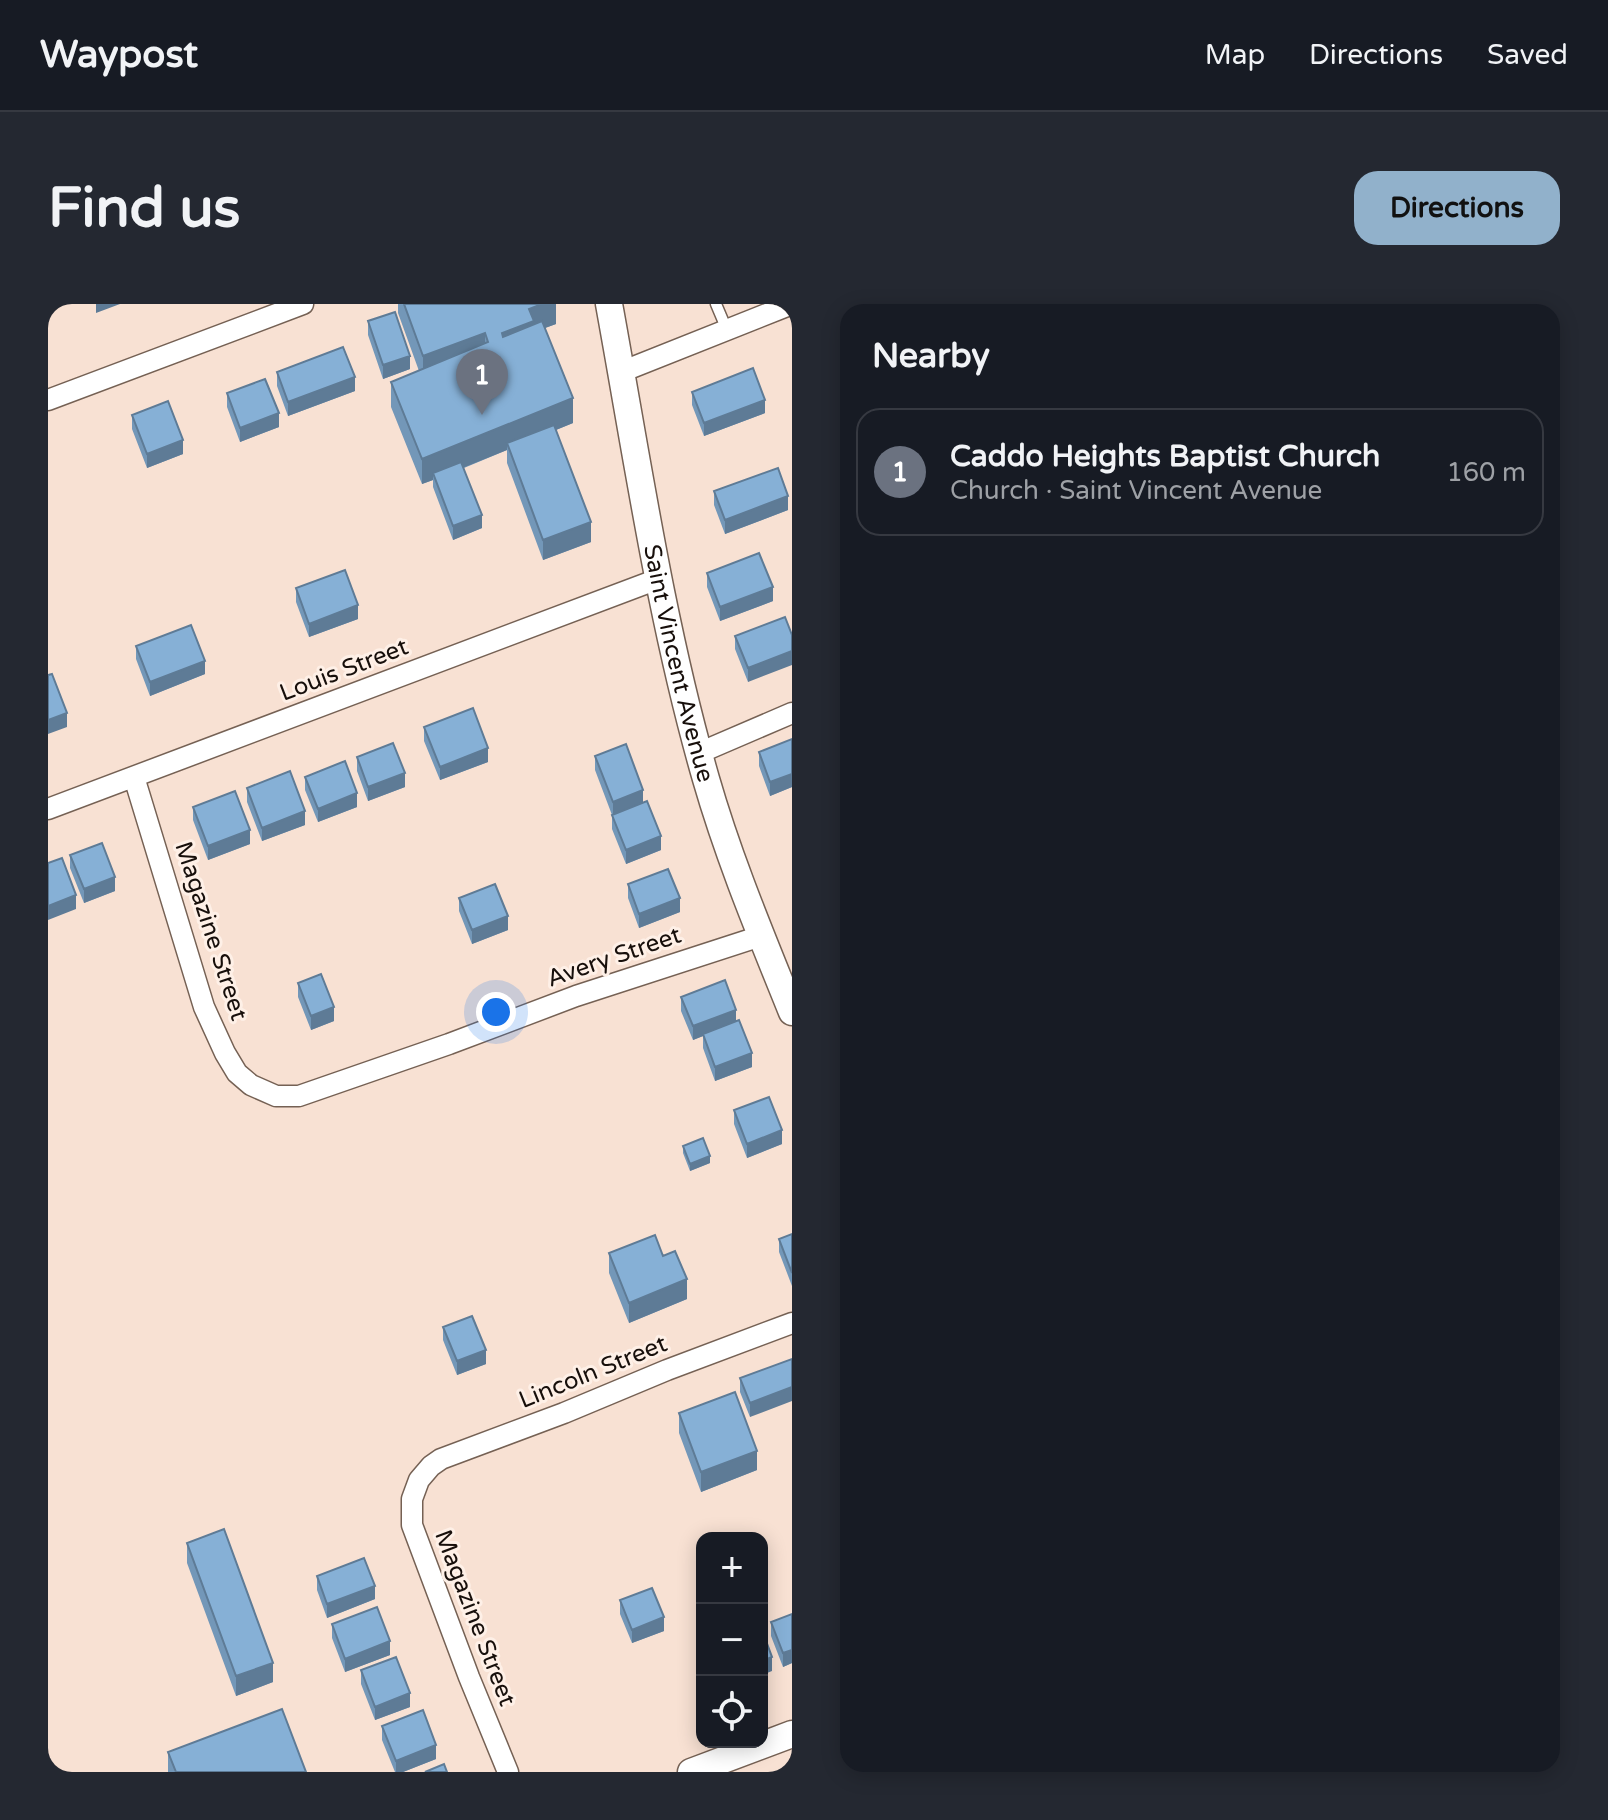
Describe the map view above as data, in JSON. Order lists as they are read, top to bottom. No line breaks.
{"streets":{"street":["Saint Vincent Avenue","Louis Street","Magazine Street","Avery Street","Lincoln Street"]},"crossings":[["Saint Vincent Avenue","Louis Street"],["Saint Vincent Avenue","Avery Street"],["Louis Street","Magazine Street"],["Magazine Street","Avery Street"],["Magazine Street","Lincoln Street"]],"page":{"header":"Waypost","nav":["Map","Directions","Saved"],"buttons":"Directions","title":"Find us","heading":"Nearby","pins":"1","list":[{"mark":"1","name":"Caddo Heights Baptist Church","note":"Church · Saint Vincent Avenue","value":"160 m"}],"map_buttons":["+","−"]}}
